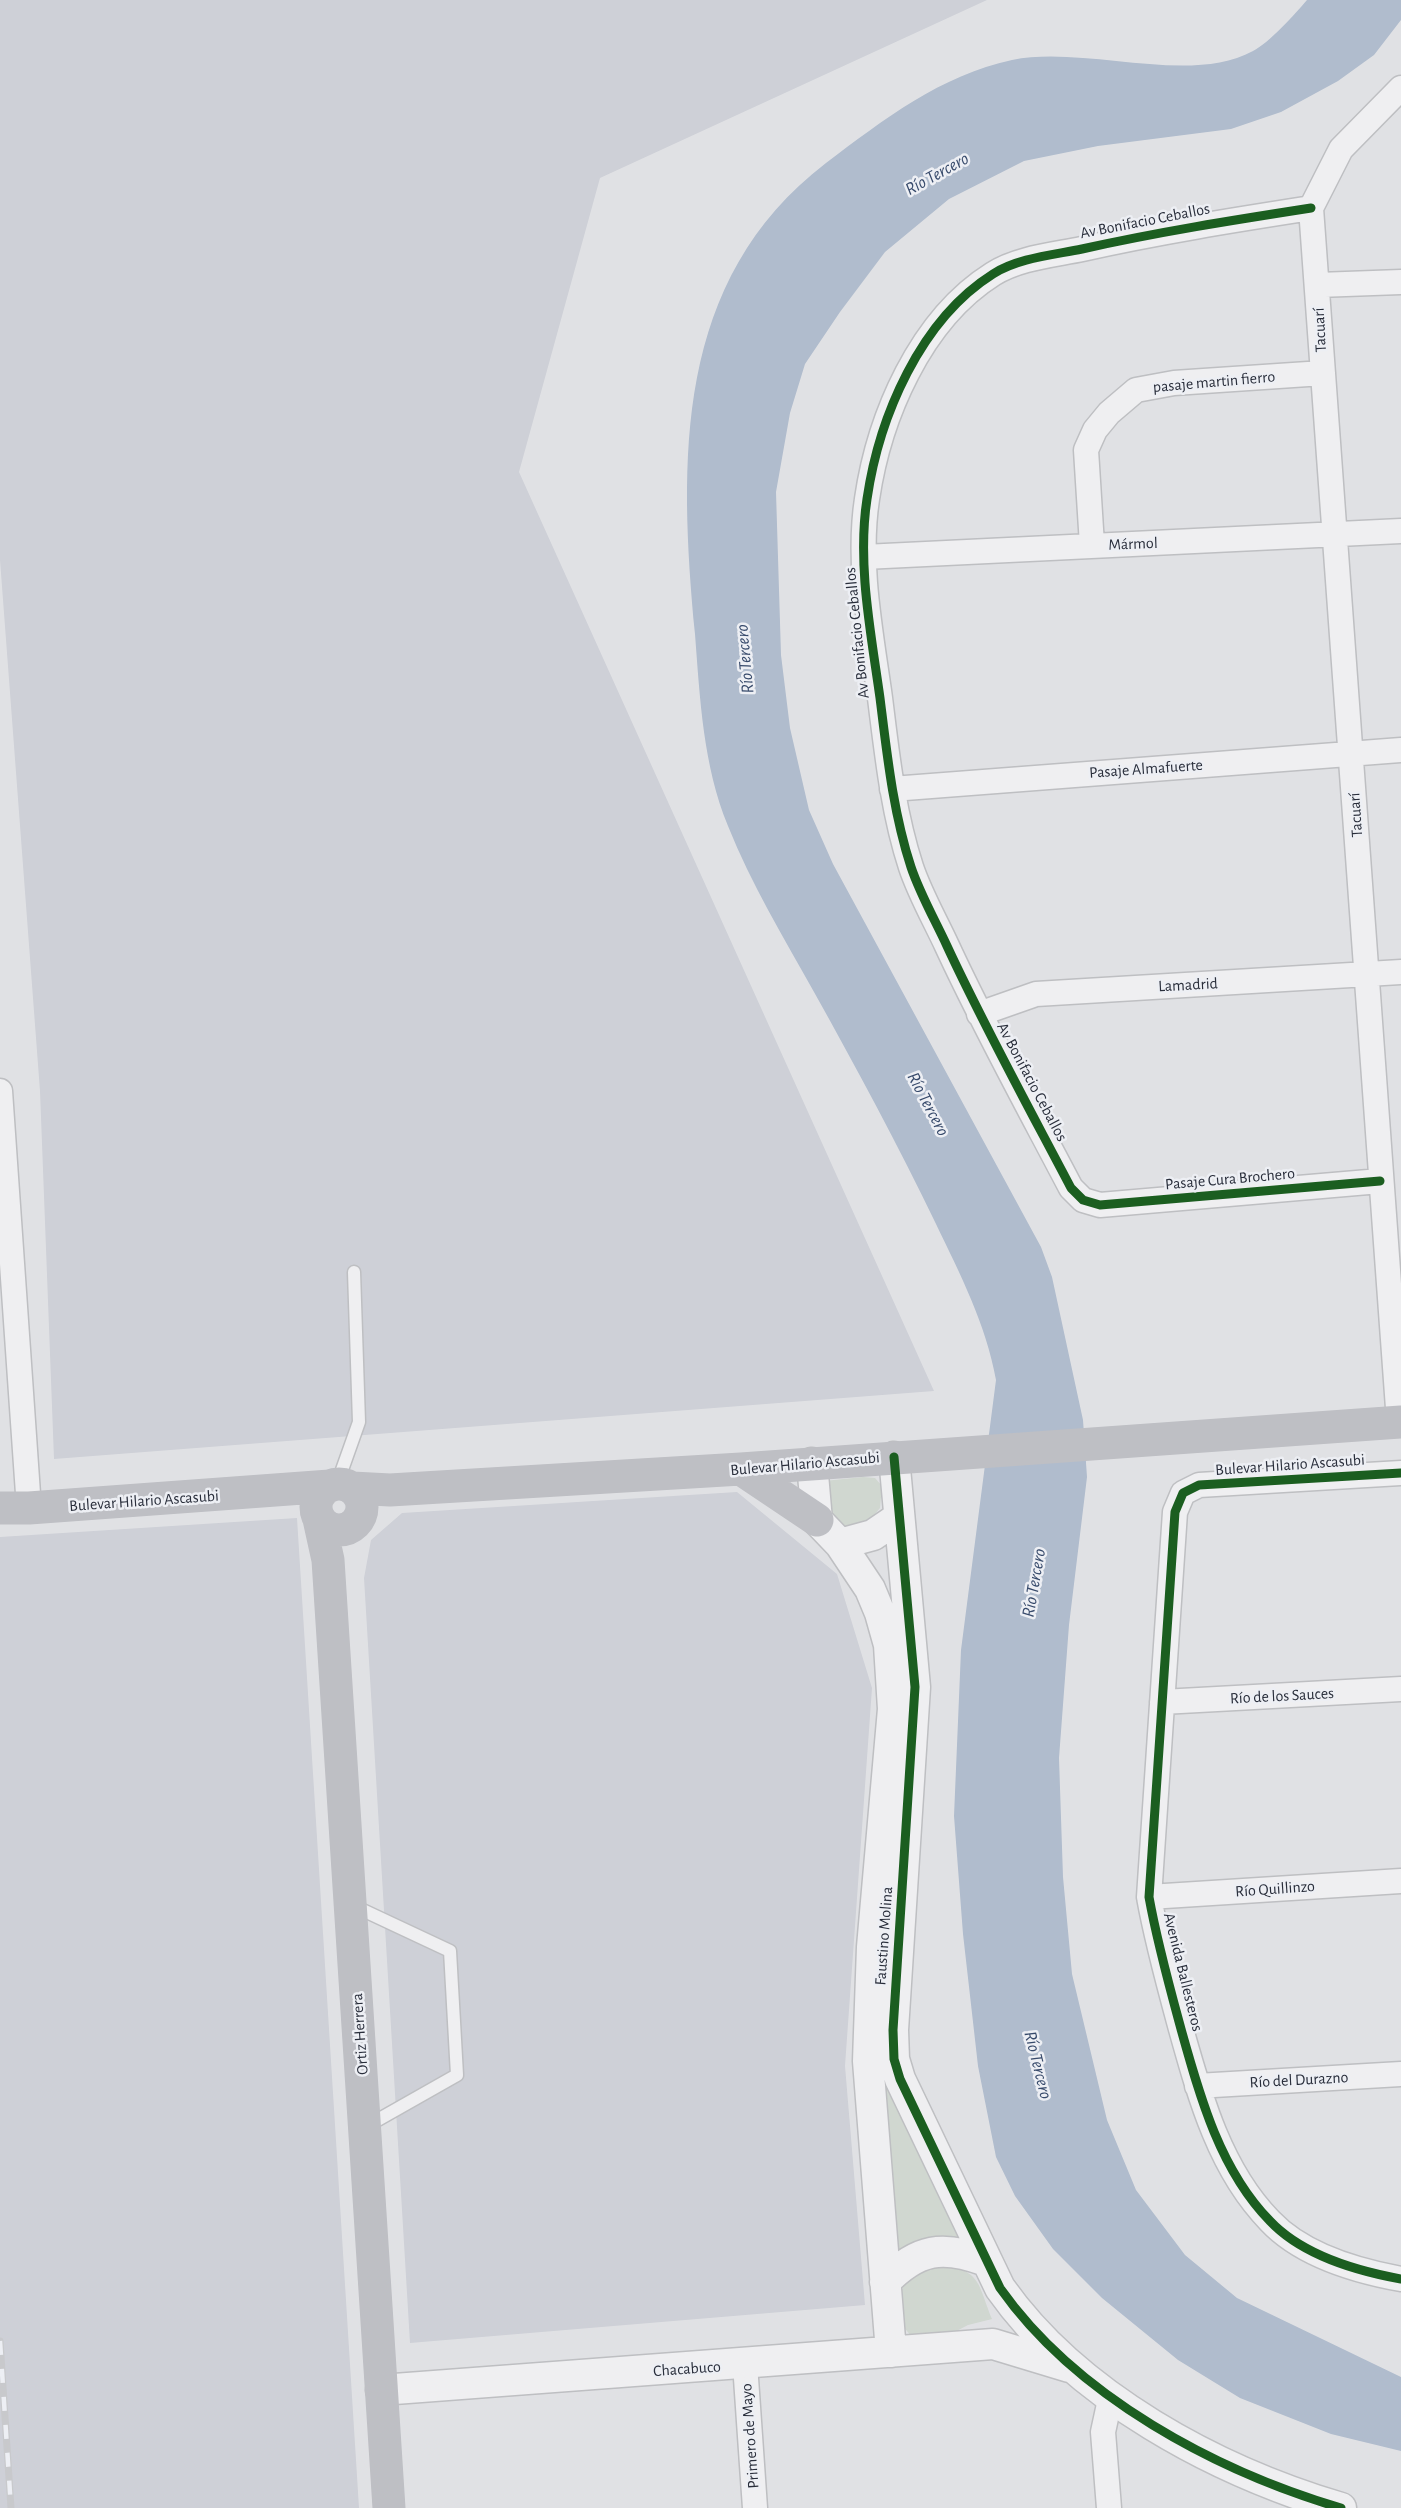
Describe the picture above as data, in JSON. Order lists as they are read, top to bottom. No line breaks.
{"streets":{"main road":["Bulevar Hilario Ascasubi","Ortiz Herrera"],"street":["Av Bonifacio Ceballos","Tacuarí","pasaje martin fierro","Mármol","Pasaje Almafuerte","Lamadrid","Pasaje Cura Brochero","Río de los Sauces","Río Quillinzo","Faustino Molina","Avenida Ballesteros","Río del Durazno","Chacabuco","Primero de Mayo"]},"crossings":[["Av Bonifacio Ceballos","Tacuarí"],["Av Bonifacio Ceballos","Mármol"],["Av Bonifacio Ceballos","Pasaje Almafuerte"],["Av Bonifacio Ceballos","Lamadrid"],["Av Bonifacio Ceballos","Pasaje Cura Brochero"],["Tacuarí","pasaje martin fierro"],["Tacuarí","Mármol"],["Tacuarí","Pasaje Almafuerte"],["Tacuarí","Lamadrid"],["Tacuarí","Pasaje Cura Brochero"],["Tacuarí","Bulevar Hilario Ascasubi"],["pasaje martin fierro","Mármol"],["Bulevar Hilario Ascasubi","Faustino Molina"],["Bulevar Hilario Ascasubi","Avenida Ballesteros"],["Bulevar Hilario Ascasubi","Ortiz Herrera"],["Río de los Sauces","Avenida Ballesteros"],["Río Quillinzo","Avenida Ballesteros"],["Faustino Molina","Chacabuco"],["Avenida Ballesteros","Río del Durazno"],["Ortiz Herrera","Chacabuco"],["Chacabuco","Primero de Mayo"]],"water":["Río Tercero"]}
